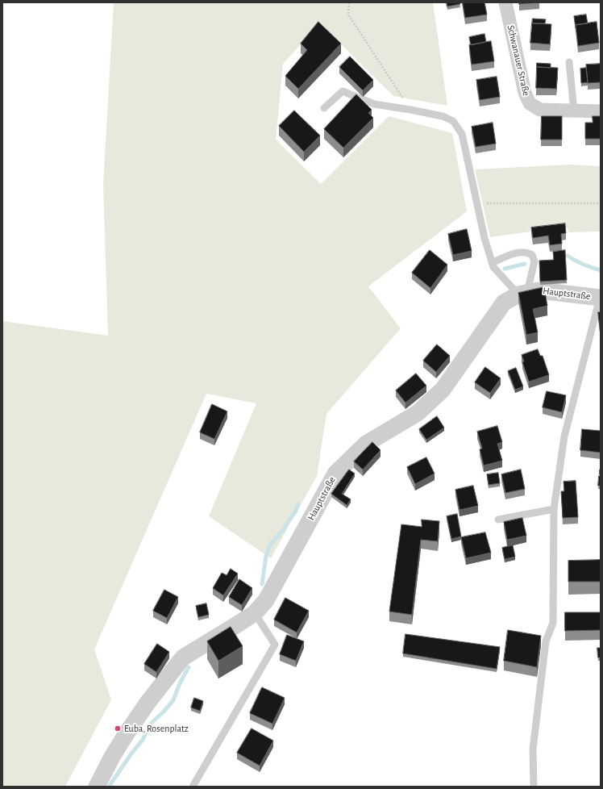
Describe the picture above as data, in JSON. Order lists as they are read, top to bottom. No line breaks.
{"streets":{"street":["Schwanauer Straße","Hauptstraße"]},"places":["Euba, Rosenplatz"]}
